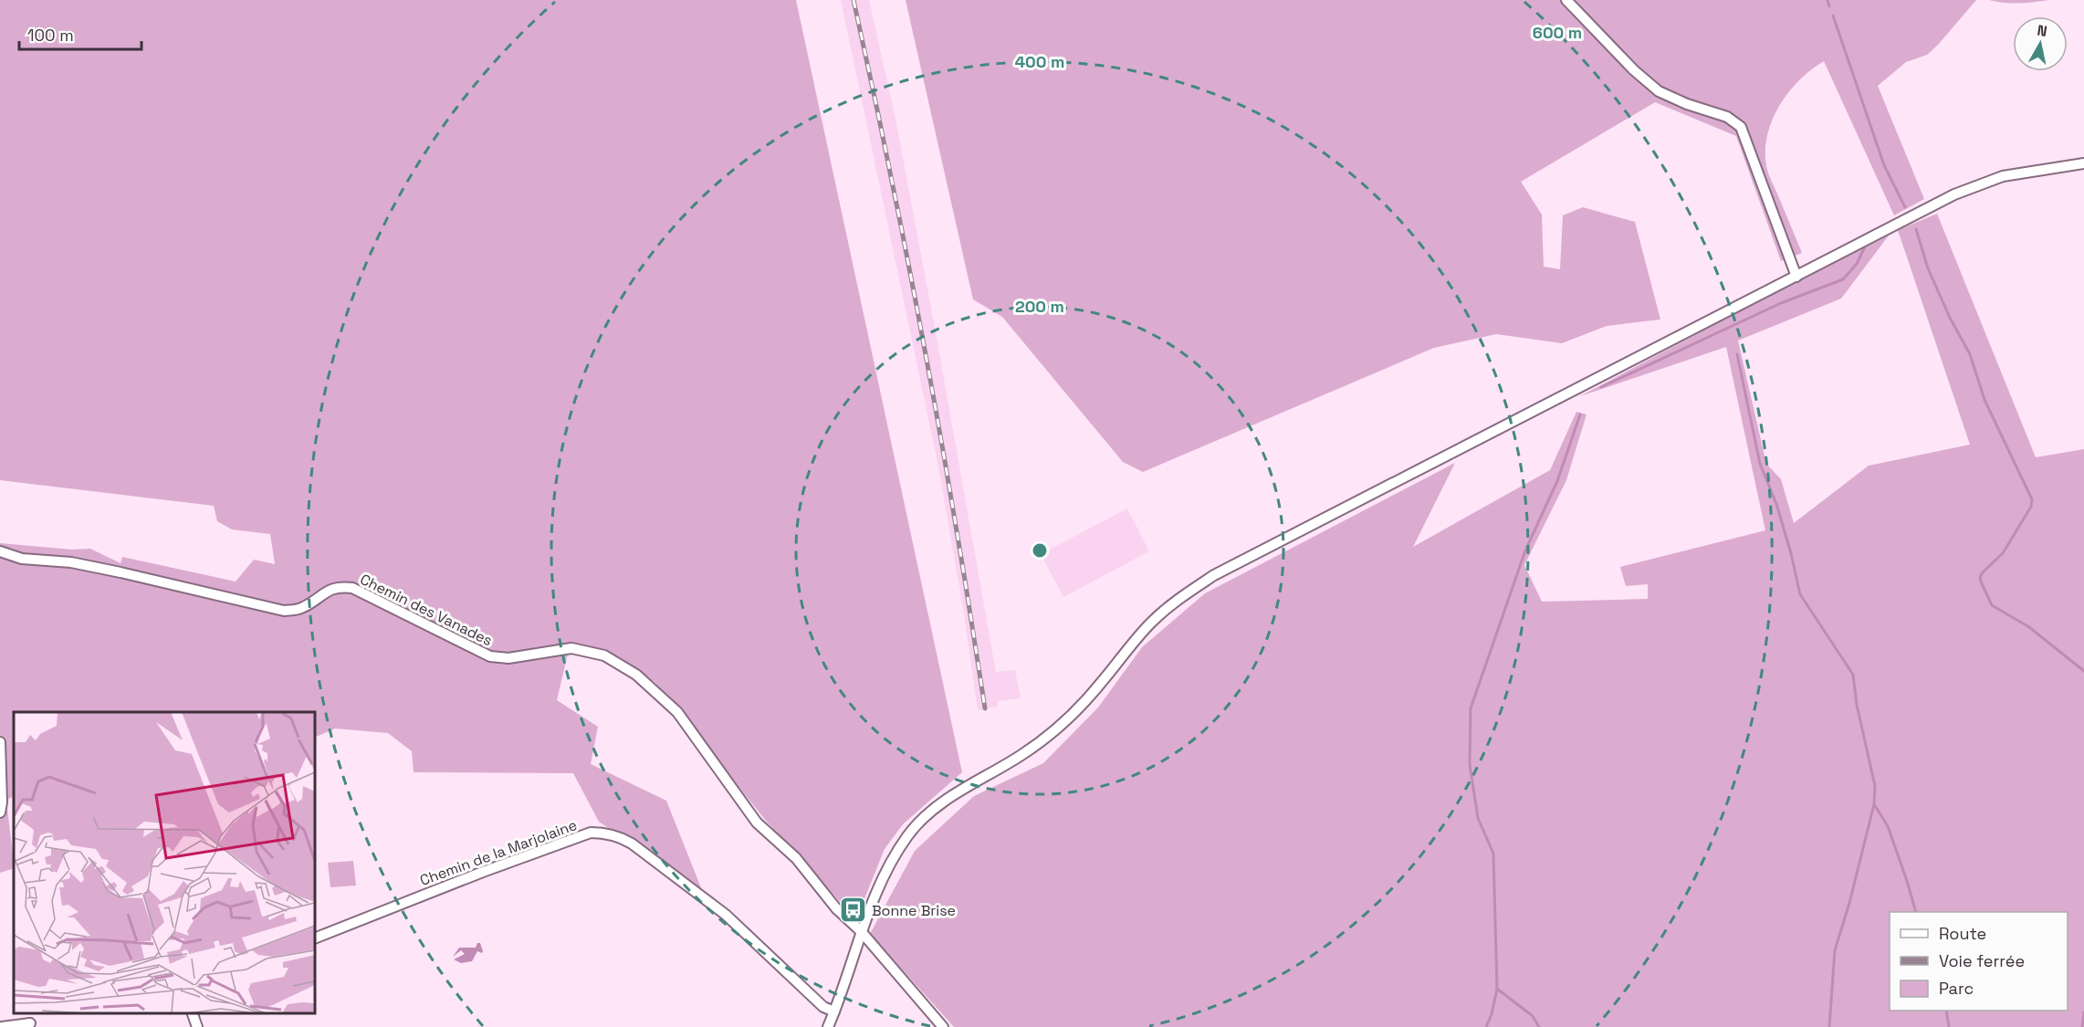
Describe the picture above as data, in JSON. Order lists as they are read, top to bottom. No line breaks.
{"streets":{"street":["Chemin des Vanades","Chemin de la Marjolaine"]},"places":{"bus stop":["Bonne Brise"]},"legend":["Route","Voie ferrée","Parc"],"scale_bar":"100 m","north":"top","rings":["600 m","400 m","200 m"]}
